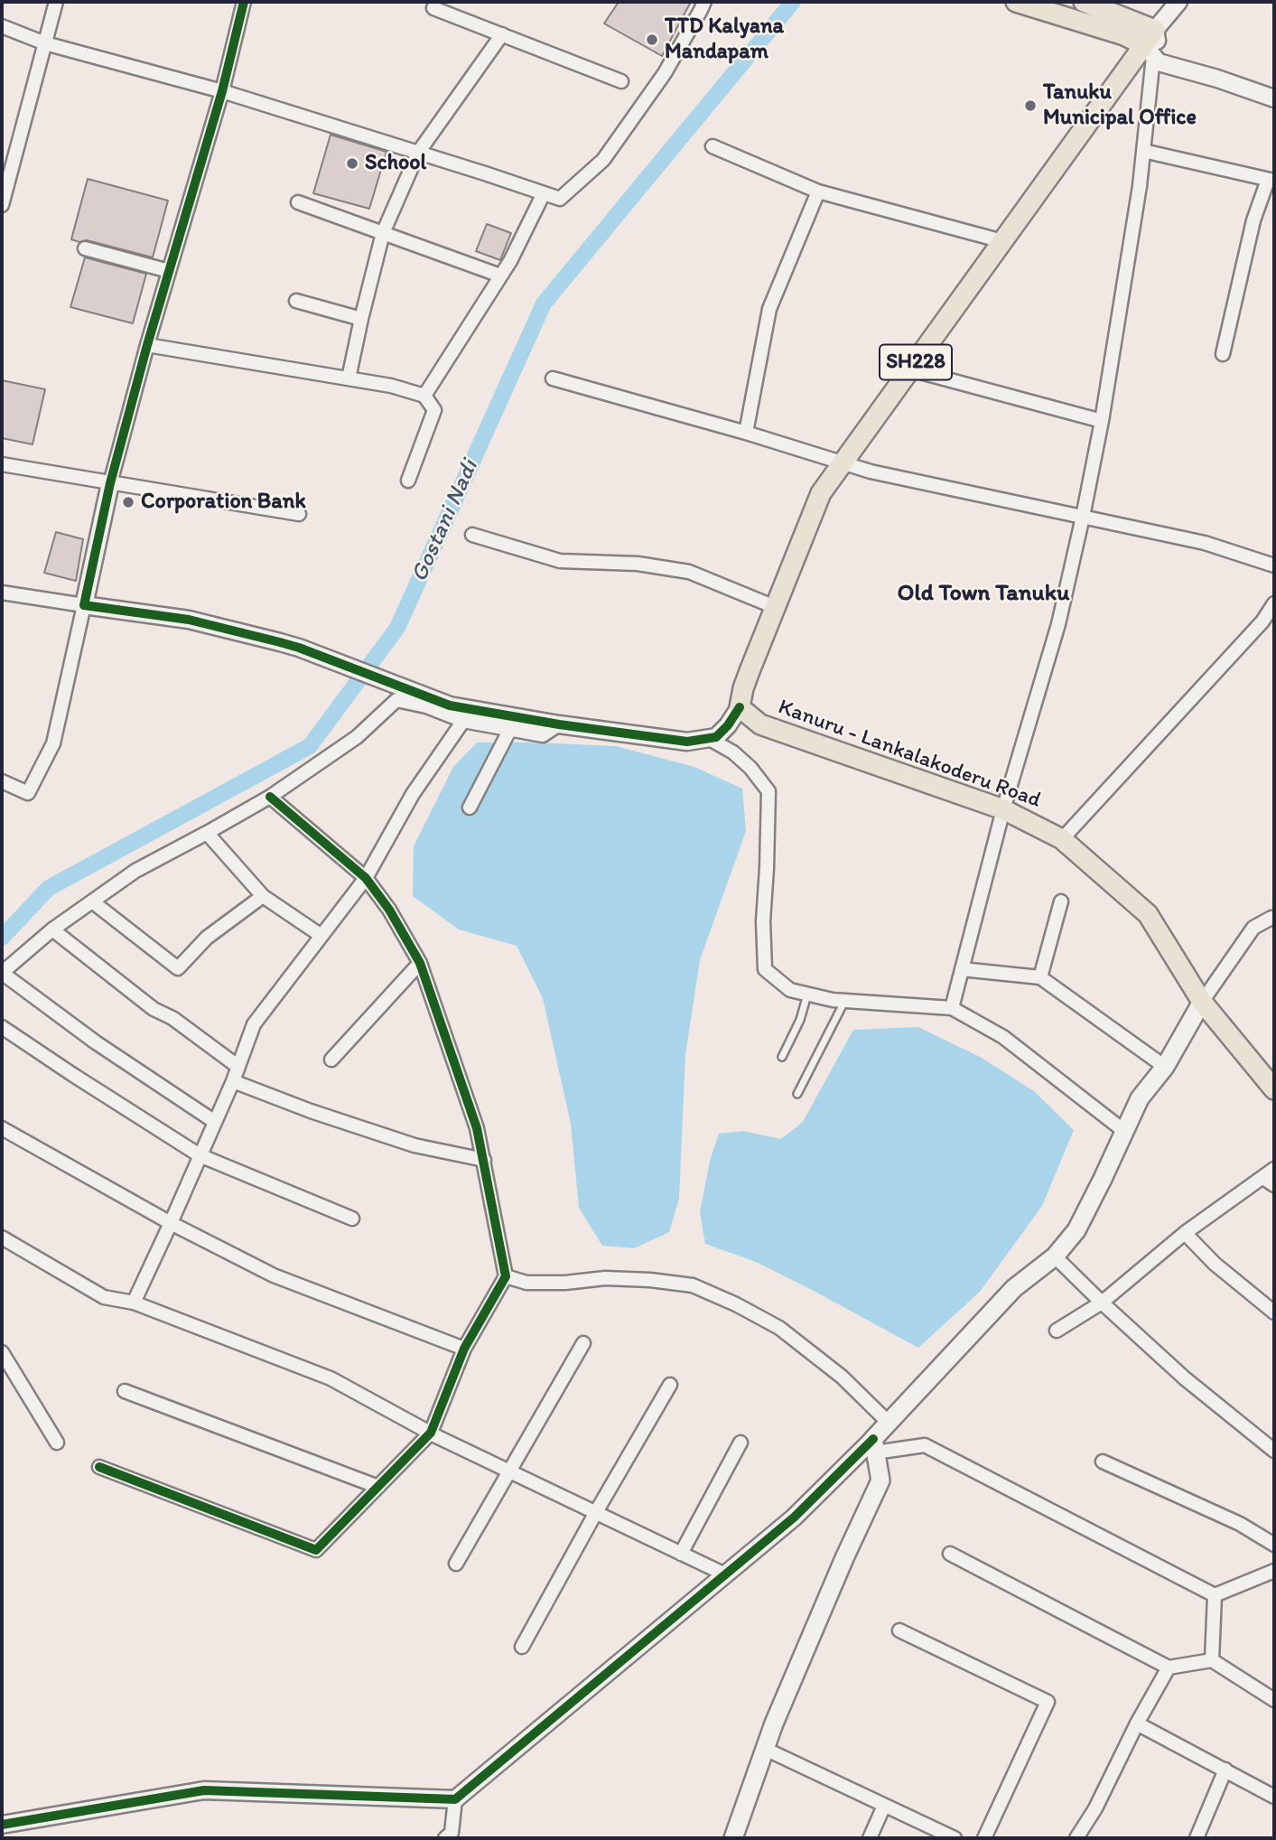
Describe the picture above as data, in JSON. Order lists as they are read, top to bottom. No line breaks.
{"streets":{"main road":["SH228","Kanuru - Lankalakoderu Road"]},"crossings":[["SH228","Kanuru - Lankalakoderu Road"]],"districts":["Old Town Tanuku"],"water":["Gostani Nadi"],"places":["TTD Kalyana Mandapam","Tanuku Municipal Office","School","Corporation Bank"]}
